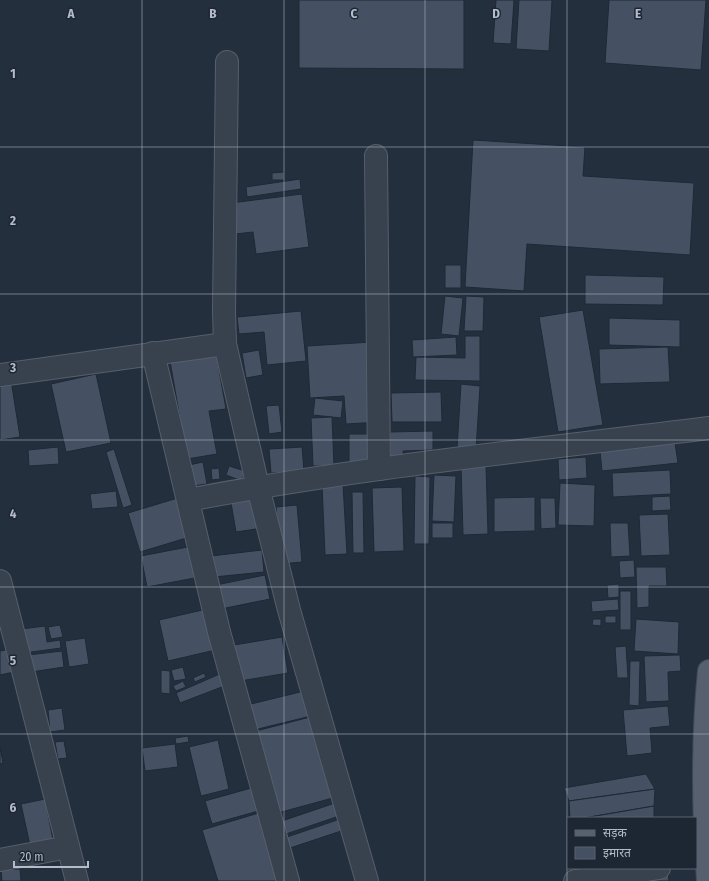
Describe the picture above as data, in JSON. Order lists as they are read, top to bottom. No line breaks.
{"legend":["सड़क","इमारत"],"scale_bar":"20 m","grid":{"columns":["A","B","C","D","E"],"rows":["1","2","3","4","5","6"]}}
